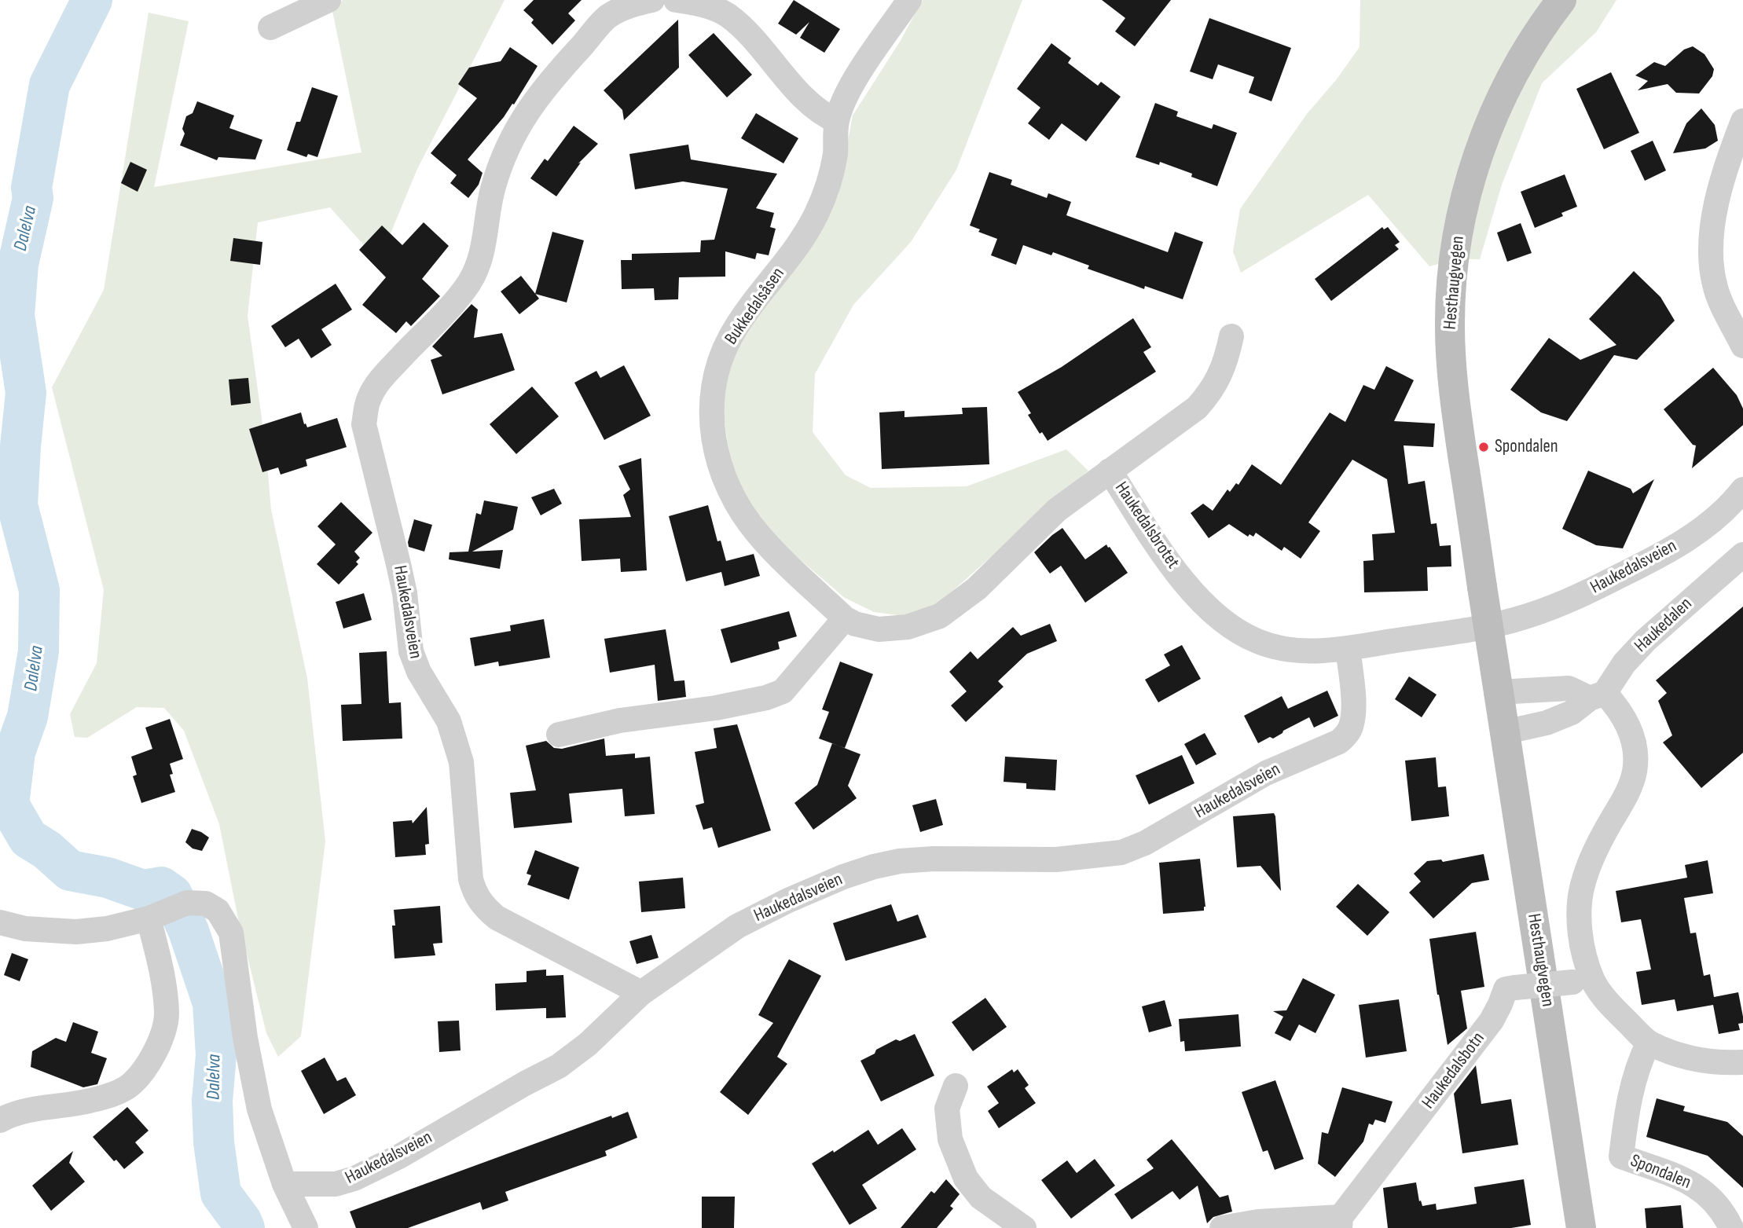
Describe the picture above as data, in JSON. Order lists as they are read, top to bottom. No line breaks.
{"streets":{"main road":["Hesthaugvegen"],"street":["Bukkedalsåsen","Haukedalsbrotet","Haukedalsveien","Haukedalen","Haukedalsbotn","Spondalen"]},"crossings":[["Hesthaugvegen","Haukedalen"],["Bukkedalsåsen","Haukedalsbrotet"],["Haukedalsbrotet","Haukedalsveien"]],"water":["Dalelva"],"places":["Spondalen"]}
